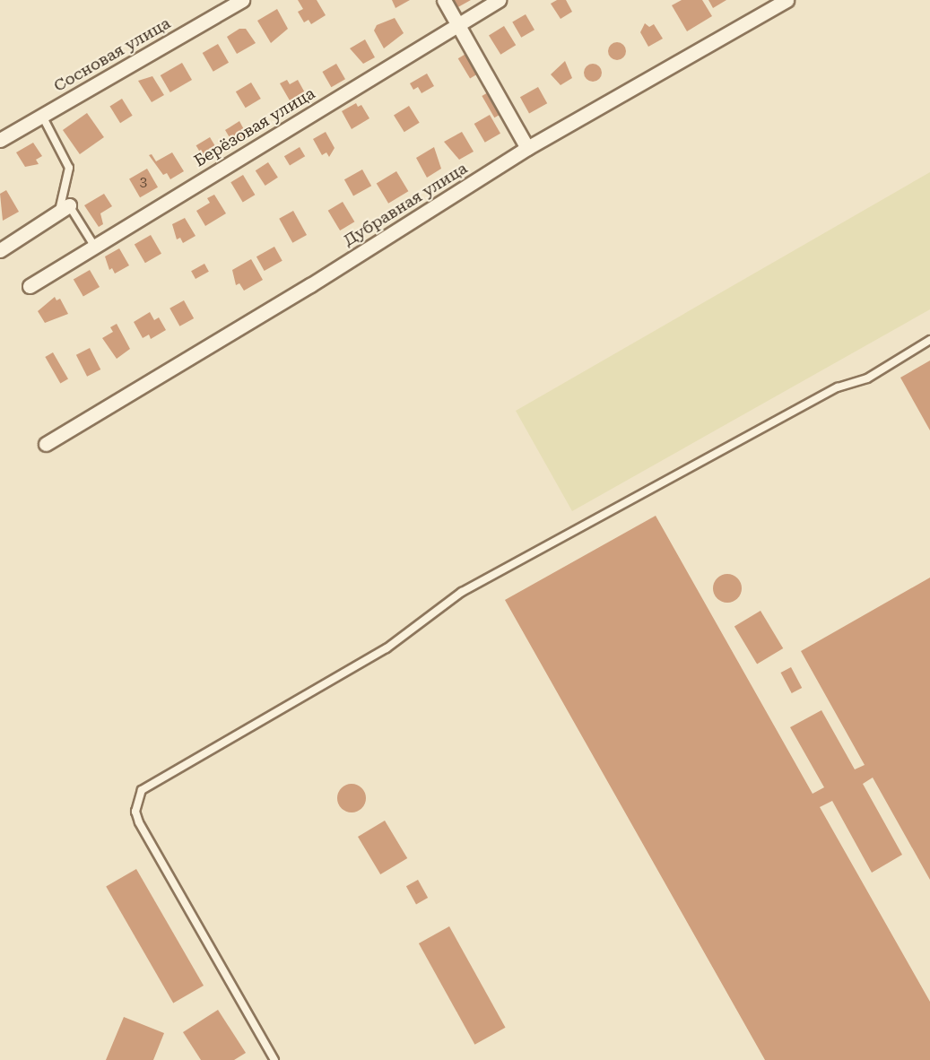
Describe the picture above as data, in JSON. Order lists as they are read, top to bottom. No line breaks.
{"streets":{"street":["Сосновая улица","Берёзовая улица","Дубравная улица"]},"house_numbers":["3"]}
